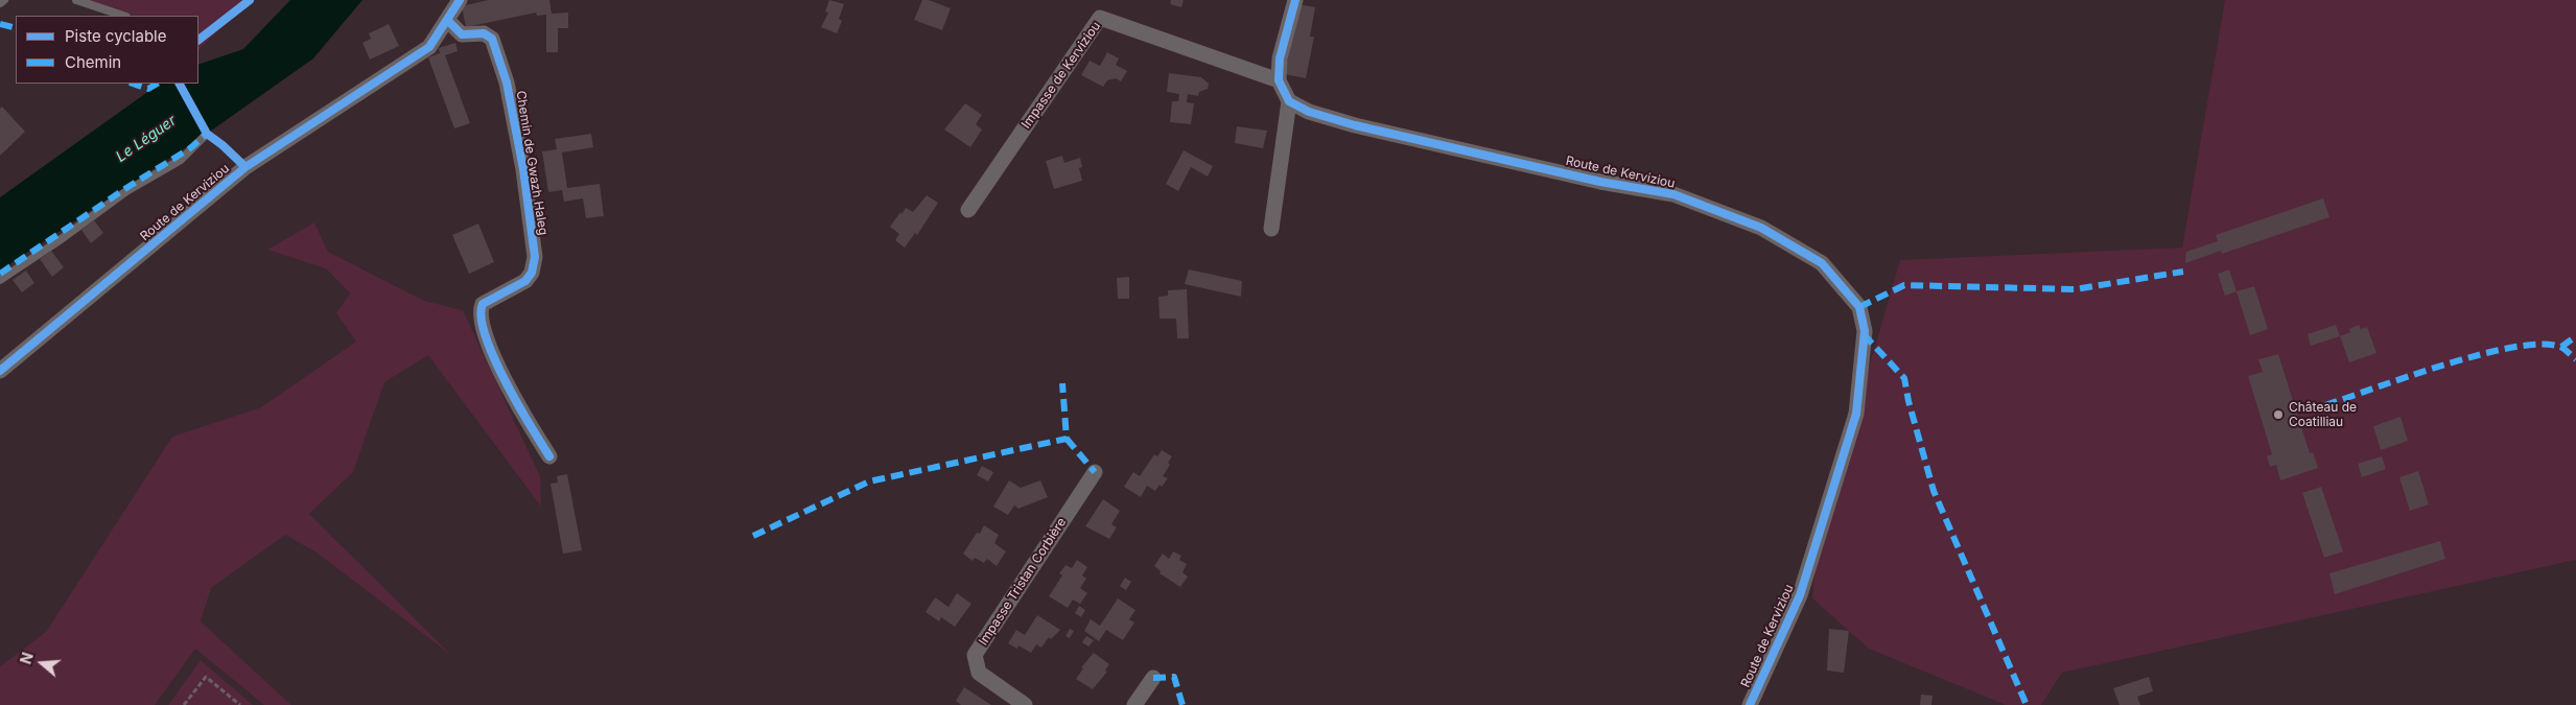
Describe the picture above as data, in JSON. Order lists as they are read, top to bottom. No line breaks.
{"streets":{"street":["Impasse de Kerviziou","Chemin de Gwazh Haleg","Route de Kerviziou","Impasse Tristan Corbière"]},"crossings":[["Chemin de Gwazh Haleg","Route de Kerviziou"]],"water":["Le Léguer"],"places":["Château de Coatilliau"],"legend":["Piste cyclable","Chemin"],"north":"left"}
